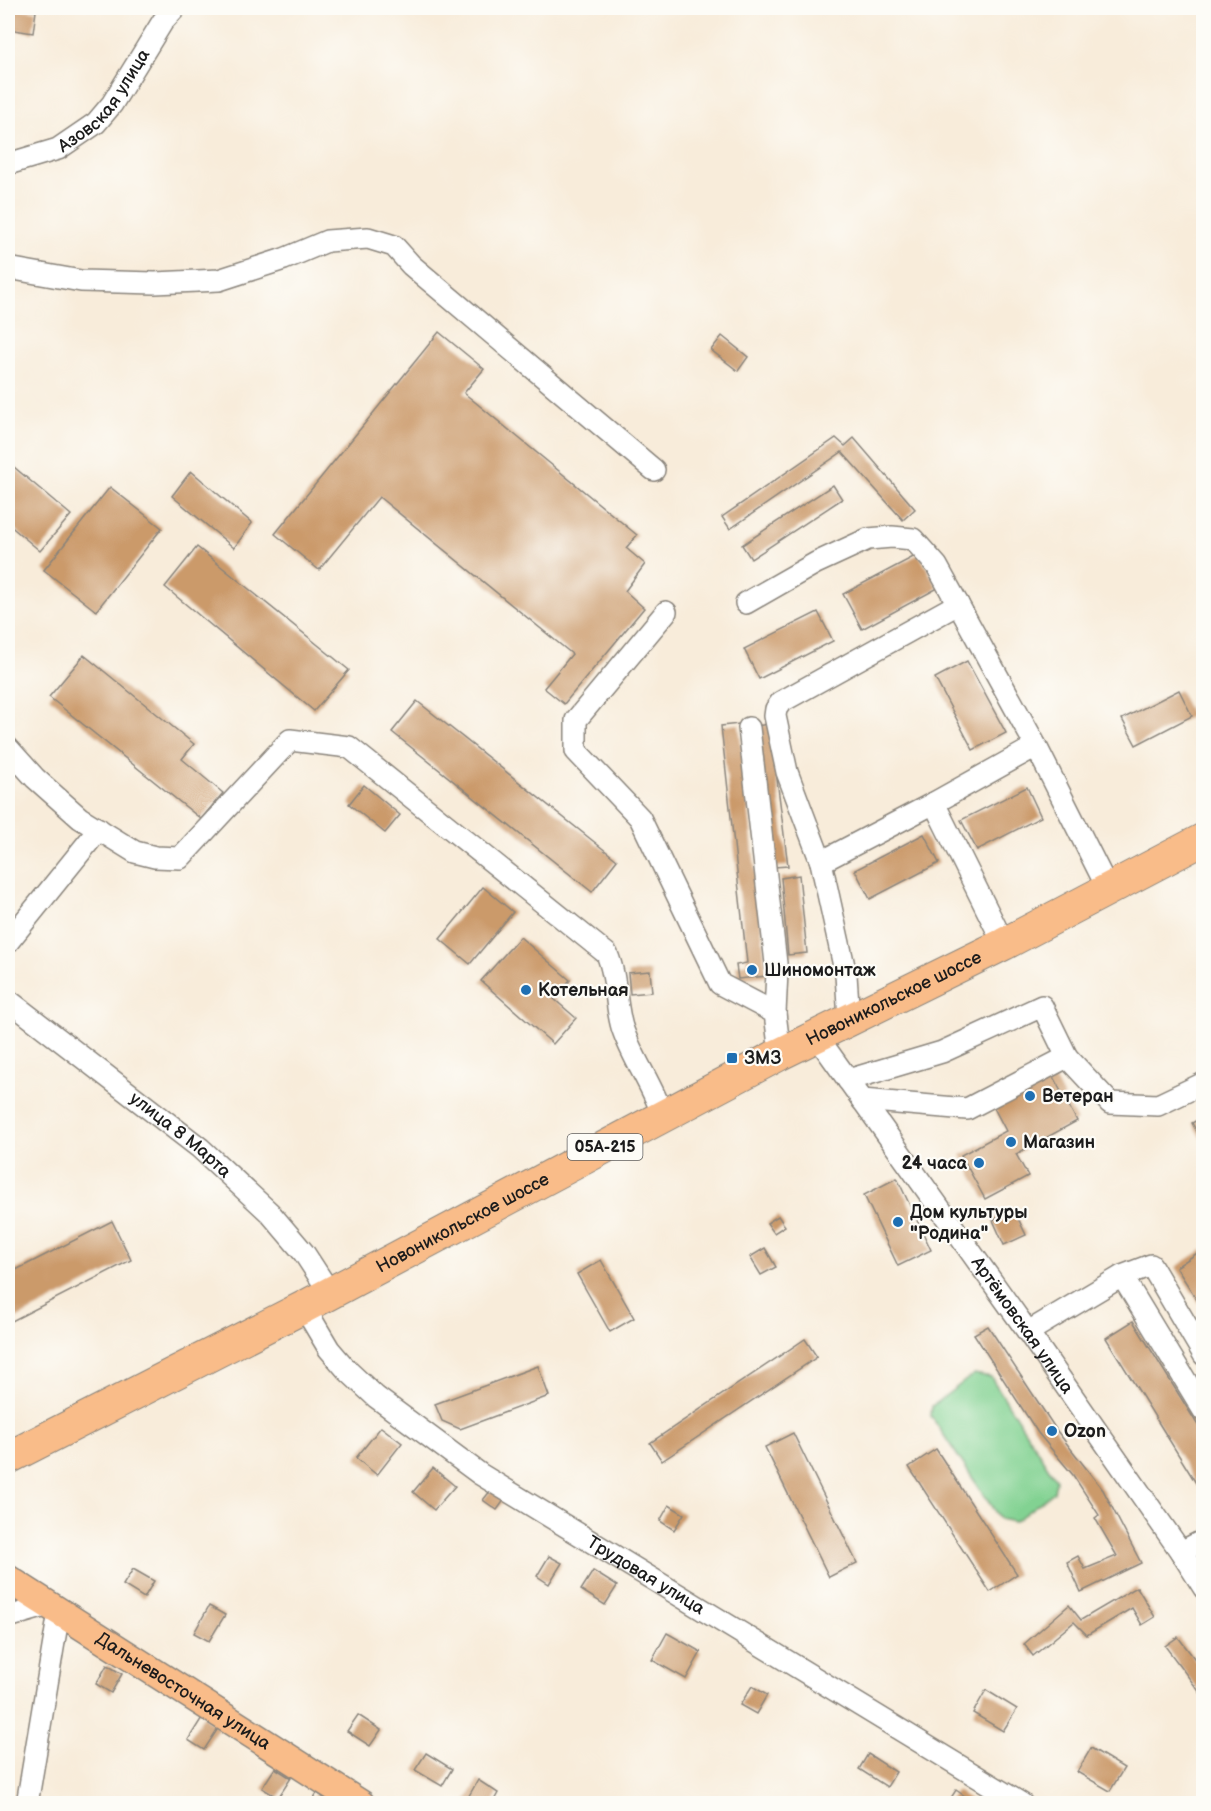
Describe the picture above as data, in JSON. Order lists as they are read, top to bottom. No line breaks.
{"streets":{"highway":["Новоникольское шоссе","05А-215"],"main road":["Дальневосточная улица"],"street":["Азовская улица","улица 8 Марта","Артёмовская улица","Трудовая улица"]},"crossings":[["Новоникольское шоссе","улица 8 Марта"],["Новоникольское шоссе","Артёмовская улица"],["Новоникольское шоссе","Трудовая улица"],["улица 8 Марта","Трудовая улица"]],"places":{"other":["Шиномонтаж","Котельная","Ветеран","Магазин","24 часа","Дом культуры \"Родина\"","Ozon"],"transit":["ЗМЗ"]}}
